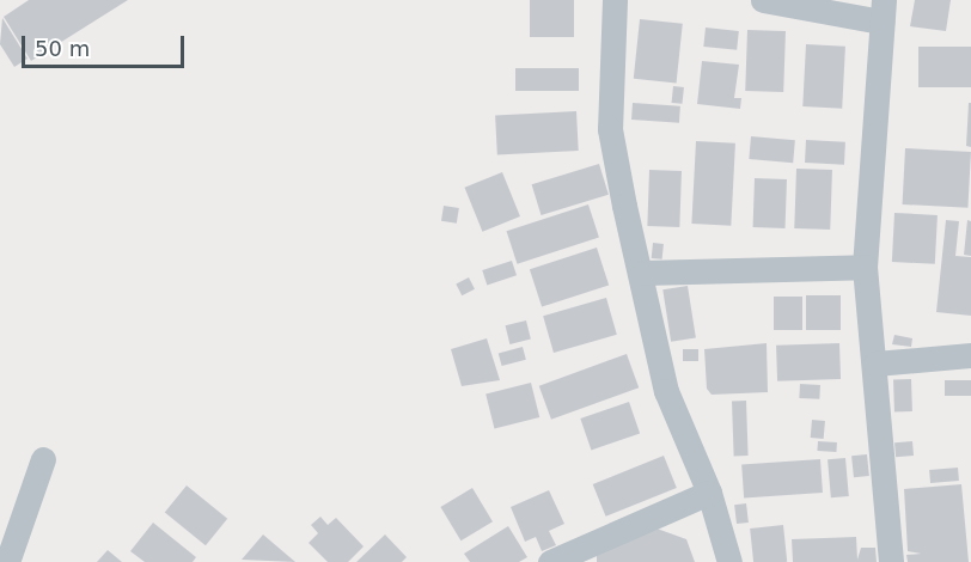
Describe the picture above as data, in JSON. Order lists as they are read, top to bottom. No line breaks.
{"scale_bar":"50 m"}
